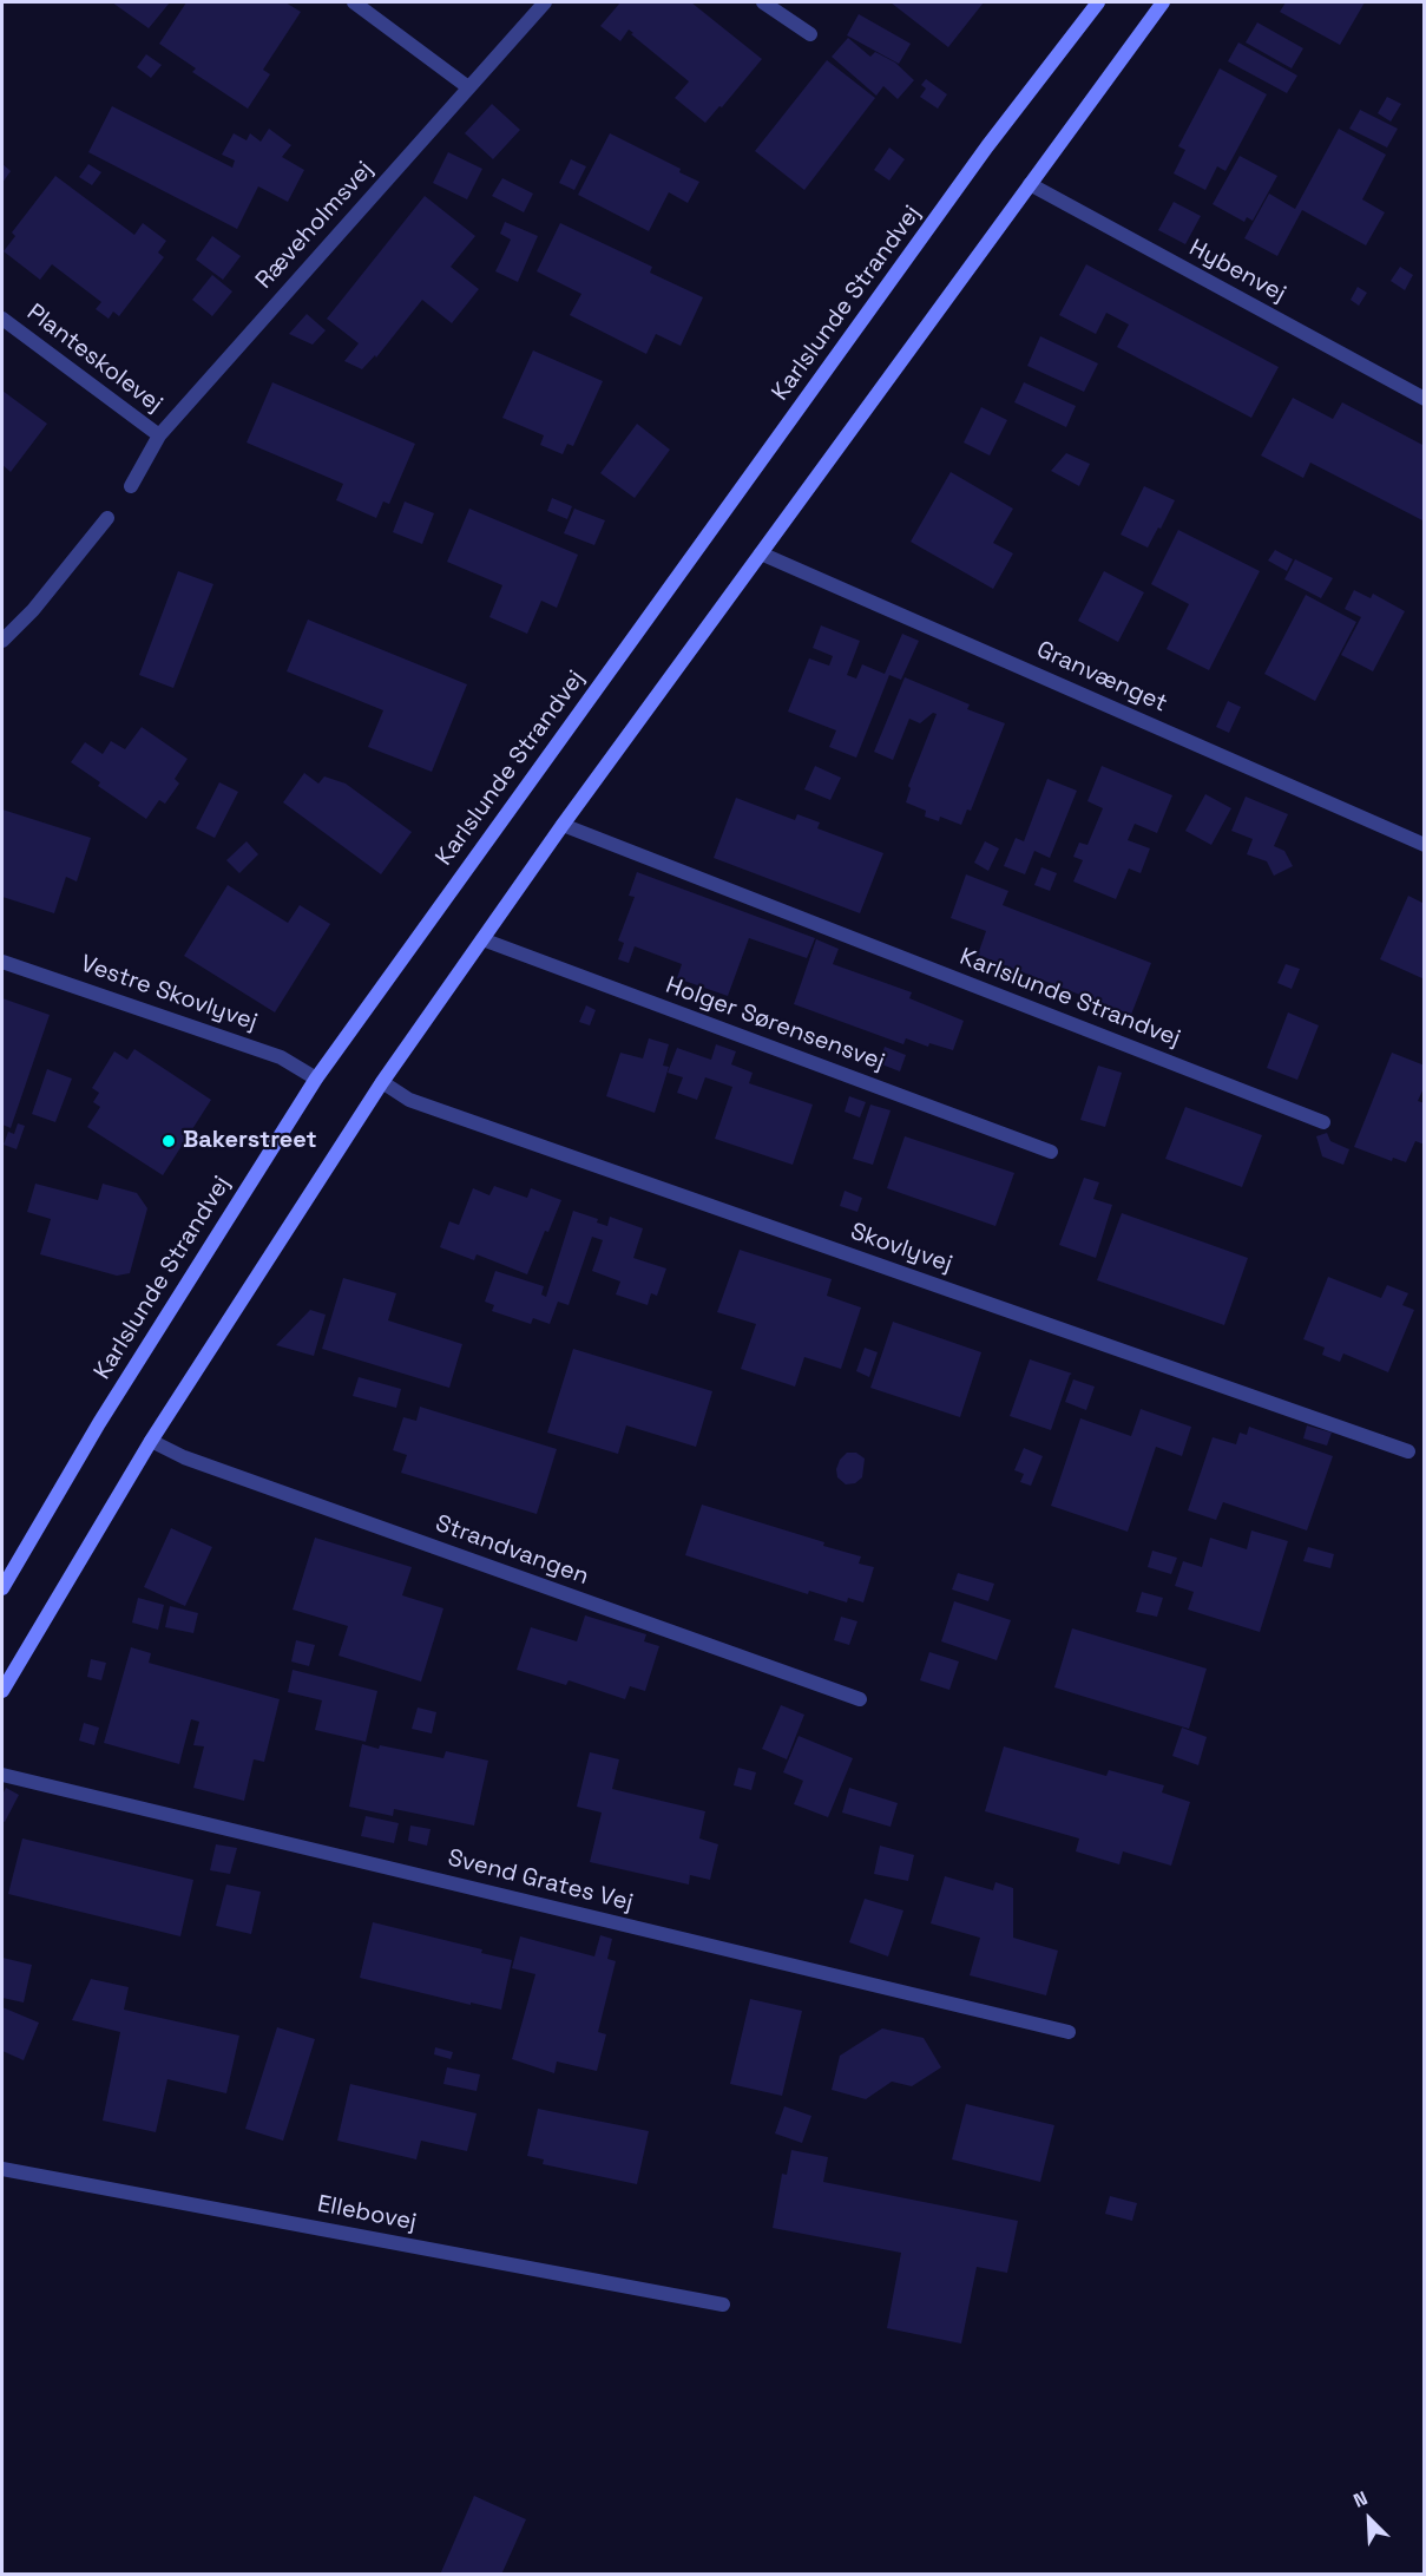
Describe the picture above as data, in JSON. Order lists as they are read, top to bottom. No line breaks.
{"streets":{"main road":["Karlslunde Strandvej"],"street":["Ræveholmsvej","Hybenvej","Planteskolevej","Granvænget","Vestre Skovlyvej","Holger Sørensensvej","Skovlyvej","Strandvangen","Svend Grates Vej","Ellebovej"]},"crossings":[["Ræveholmsvej","Planteskolevej"],["Karlslunde Strandvej","Vestre Skovlyvej"]],"places":["Bakerstreet"],"north":"top left"}
